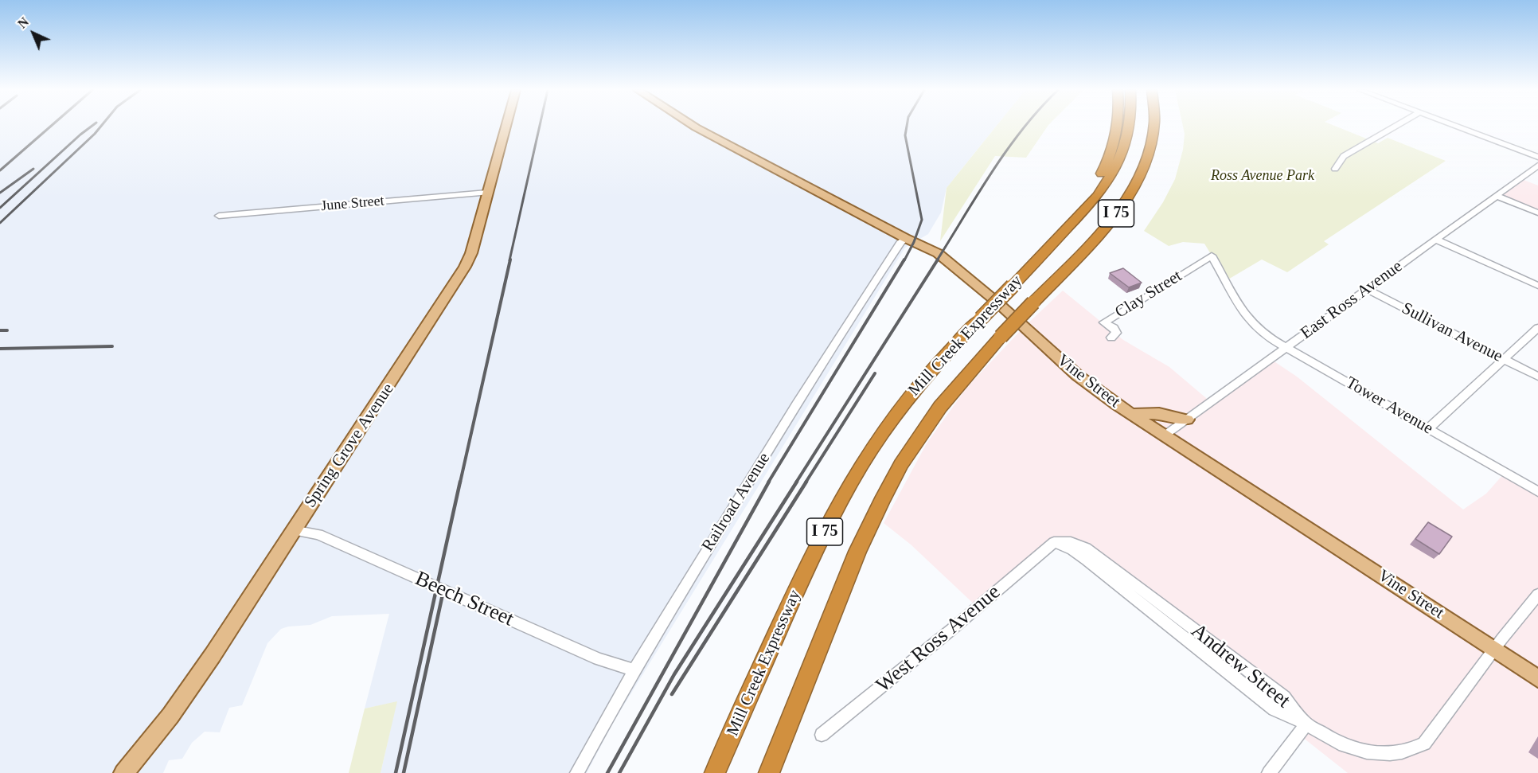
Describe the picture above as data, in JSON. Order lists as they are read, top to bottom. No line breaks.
{"streets":{"highway":["I 75","Mill Creek Expressway"],"main road":["Vine Street","Spring Grove Avenue"],"street":["June Street","Clay Street","East Ross Avenue","Sullivan Avenue","Tower Avenue","Railroad Avenue","Beech Street","West Ross Avenue","Andrew Street"]},"crossings":[["June Street","Spring Grove Avenue"],["Clay Street","Tower Avenue"],["East Ross Avenue","Sullivan Avenue"],["East Ross Avenue","Vine Street"],["East Ross Avenue","Tower Avenue"],["Vine Street","Railroad Avenue"],["Vine Street","Andrew Street"],["Spring Grove Avenue","Beech Street"],["Railroad Avenue","Beech Street"],["West Ross Avenue","Andrew Street"]],"parks":["Ross Avenue Park"],"north":"top left"}
